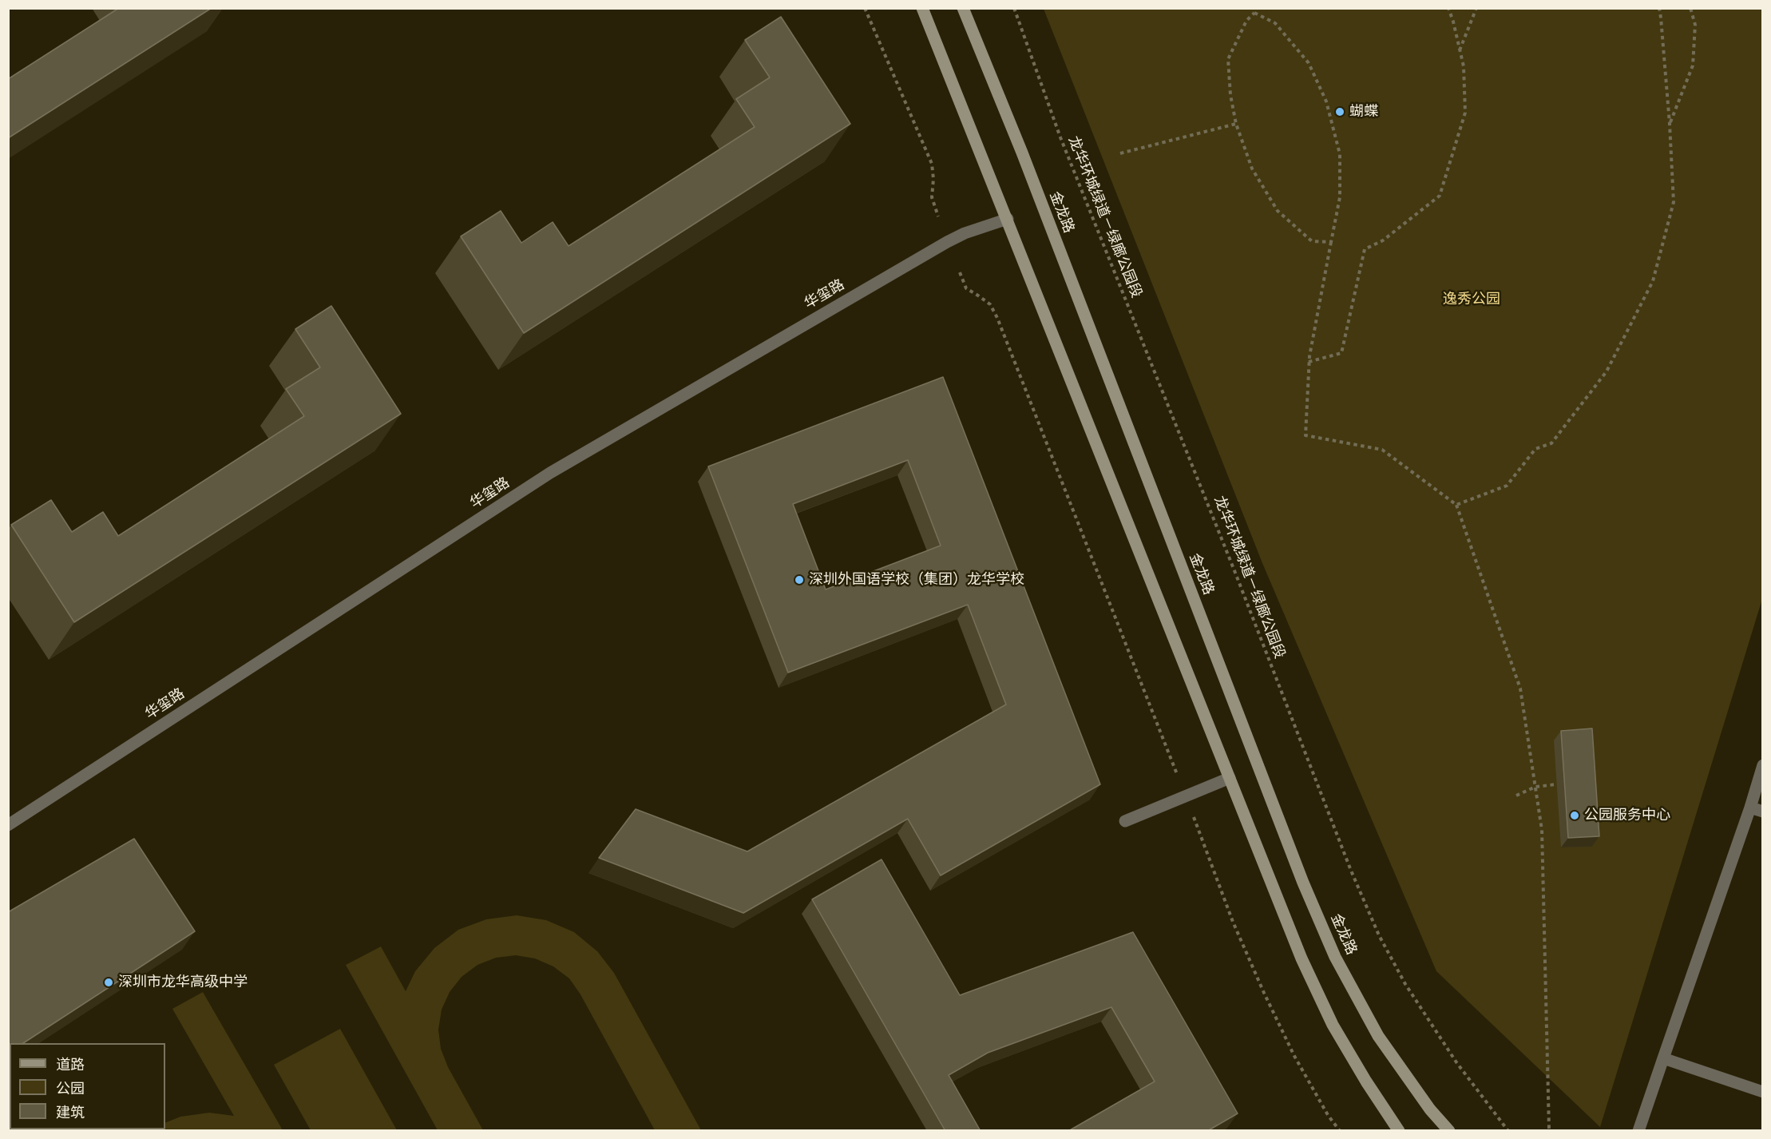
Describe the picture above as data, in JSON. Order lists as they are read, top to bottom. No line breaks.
{"streets":{"main road":["金龙路"],"street":["华玺路"],"path":["龙华环城绿道－绿廊公园段"]},"parks":["逸秀公园"],"places":["蝴蝶","深圳外国语学校（集团）龙华学校","公园服务中心","深圳市龙华高级中学"],"legend":["道路","公园","建筑"]}
